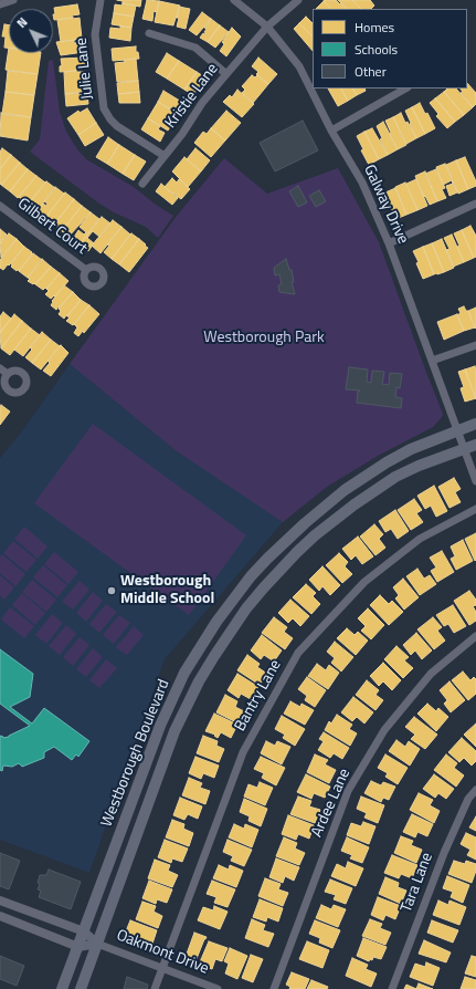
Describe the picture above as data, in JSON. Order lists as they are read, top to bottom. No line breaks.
{"streets":{"main road":["Westborough Boulevard"],"street":["Julie Lane","Kristie Lane","Galway Drive","Gilbert Court","Bantry Lane","Ardee Lane","Tara Lane","Oakmont Drive"]},"crossings":[["Julie Lane","Kristie Lane"],["Kristie Lane","Galway Drive"],["Galway Drive","Westborough Boulevard"],["Bantry Lane","Oakmont Drive"],["Westborough Boulevard","Oakmont Drive"]],"parks":["Westborough Park"],"places":["Westborough Middle School"],"legend":["Homes","Schools","Other"],"north":"top left"}
